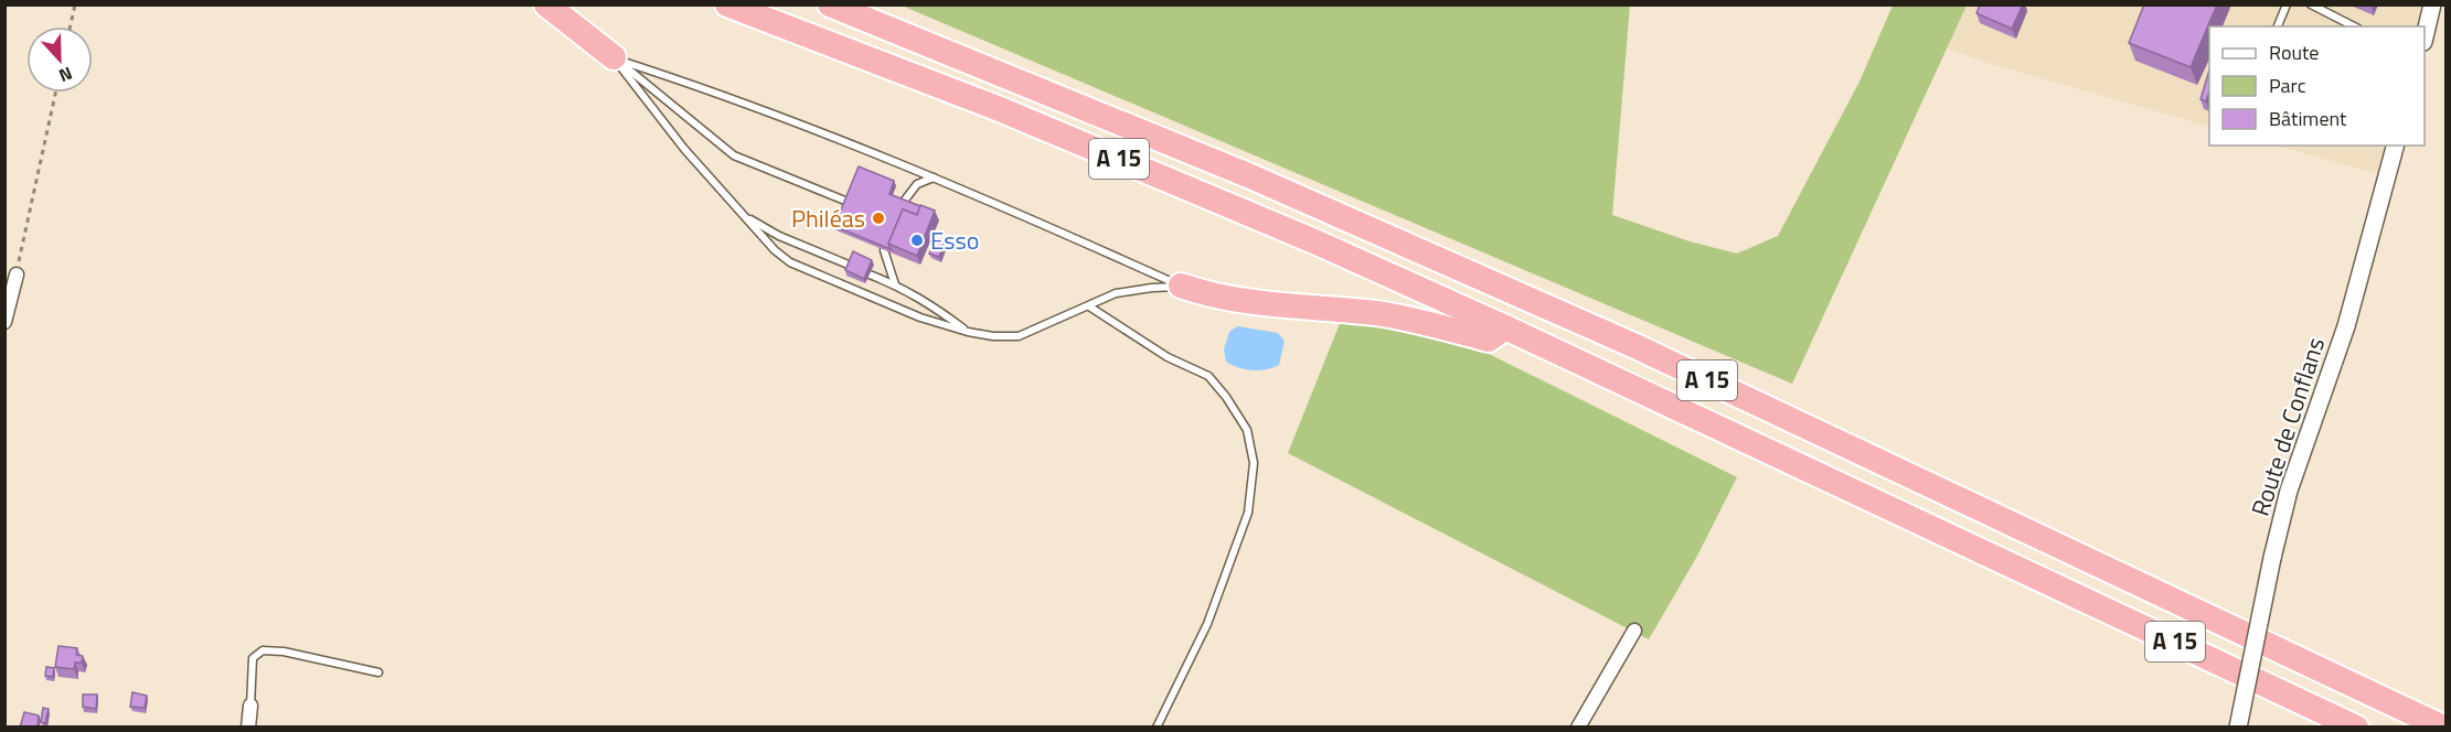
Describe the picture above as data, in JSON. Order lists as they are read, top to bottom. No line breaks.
{"streets":{"highway":["A 15"],"street":["Route de Conflans"]},"places":["Philéas","Esso"],"legend":["Route","Parc","Bâtiment"],"north":"bottom"}
